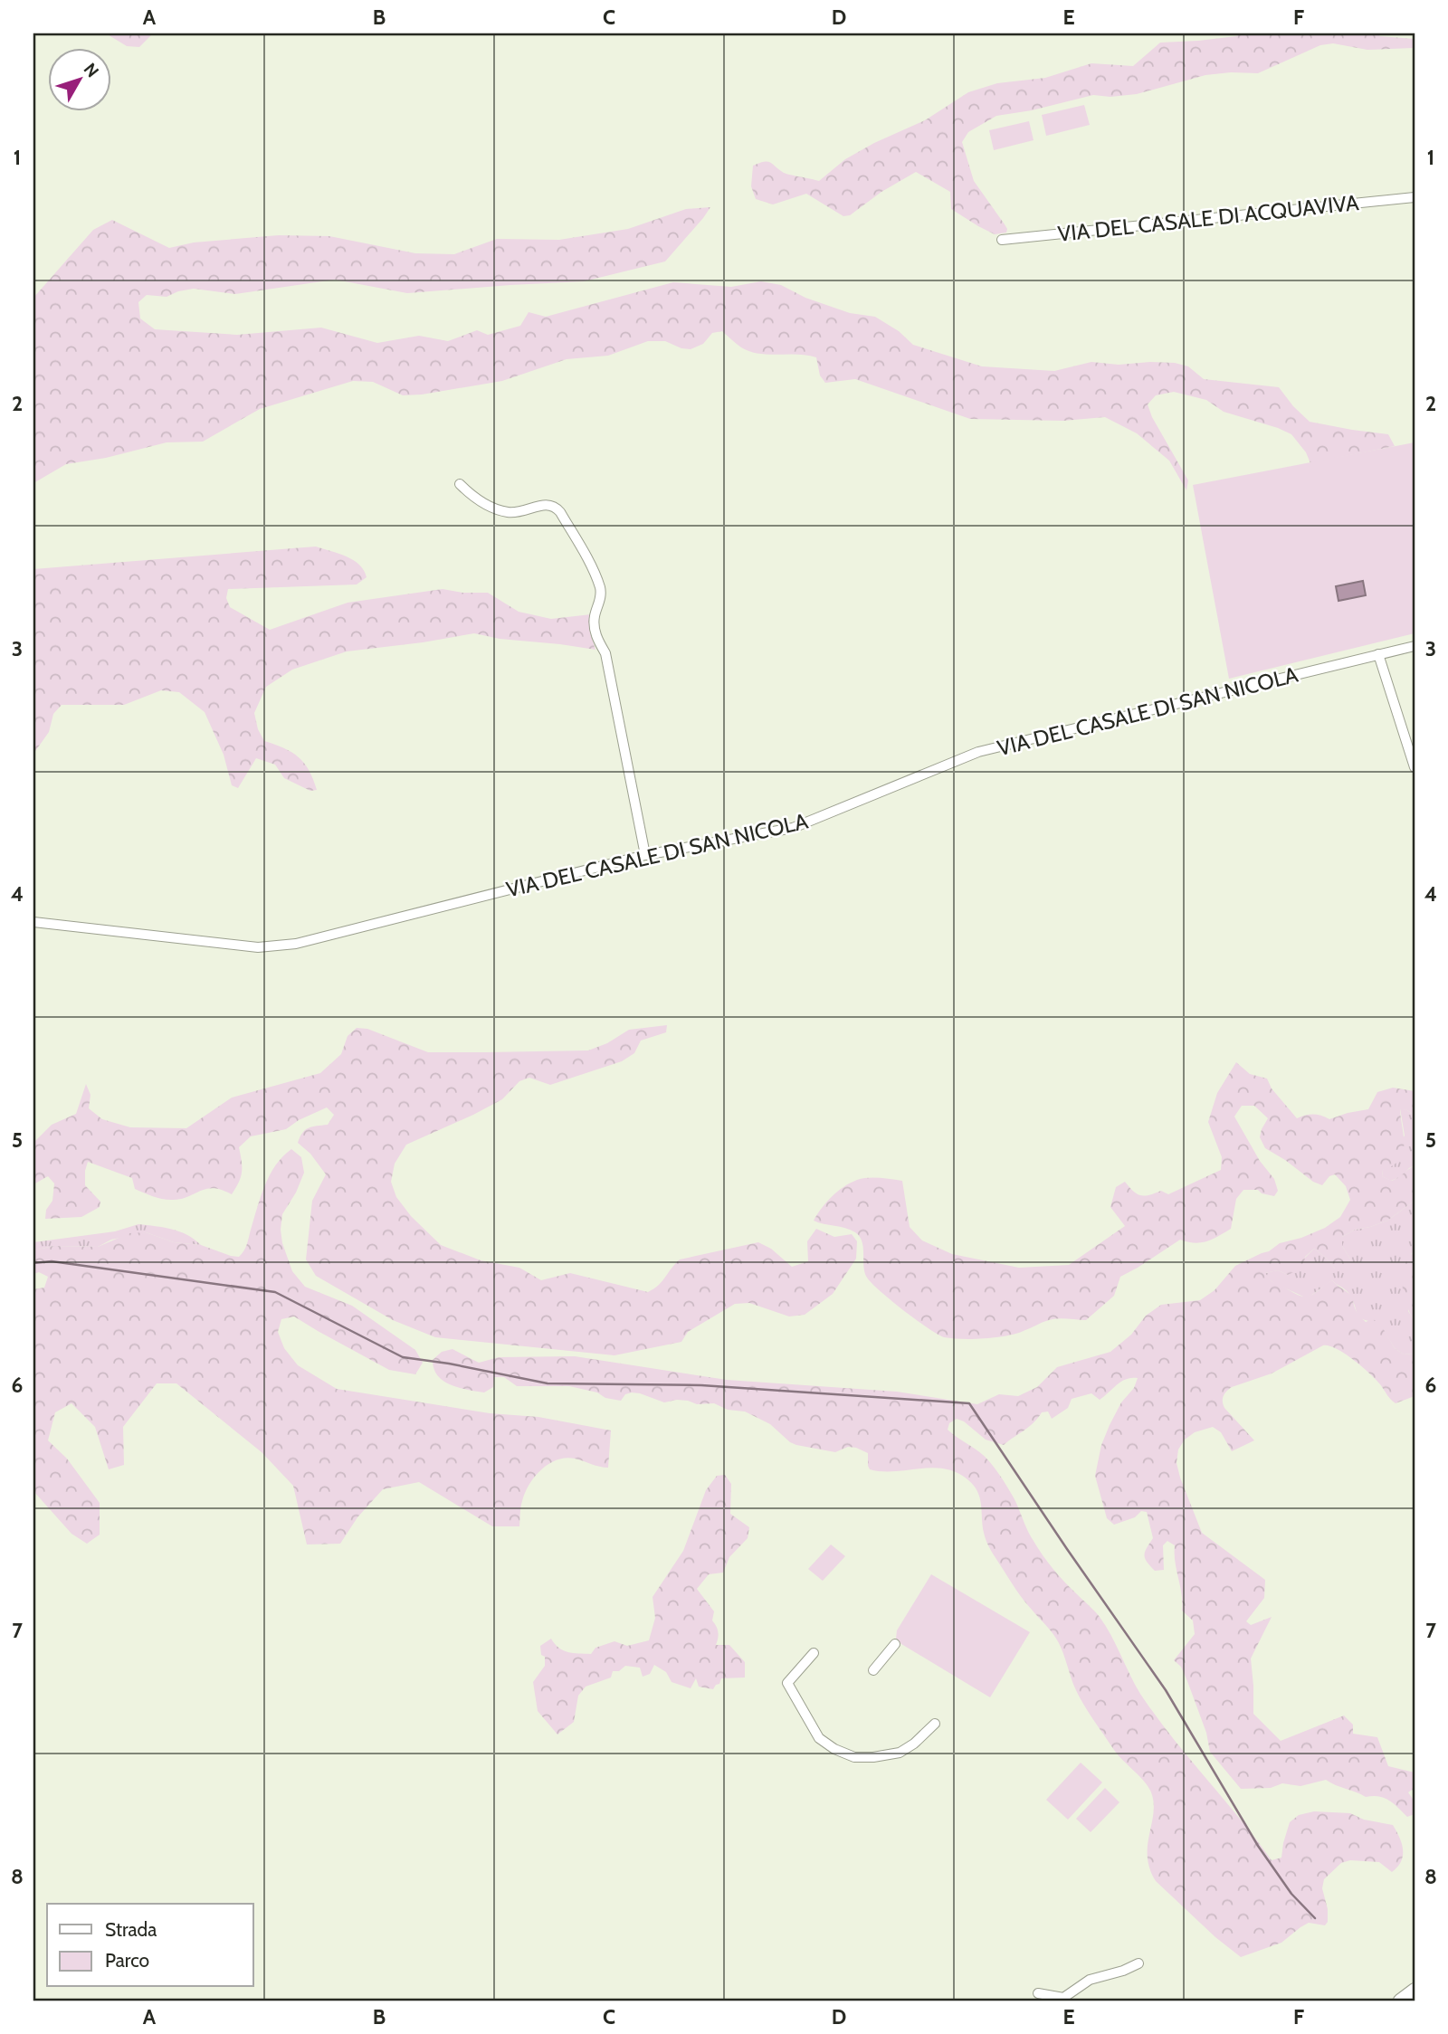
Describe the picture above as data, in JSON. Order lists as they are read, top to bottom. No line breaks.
{"streets":{"street":["VIA DEL CASALE DI ACQUAVIVA","VIA DEL CASALE DI SAN NICOLA"]},"legend":["Strada","Parco"],"north":"top right","grid":{"columns":["A","B","C","D","E","F"],"rows":["1","2","3","4","5","6","7","8"]}}
